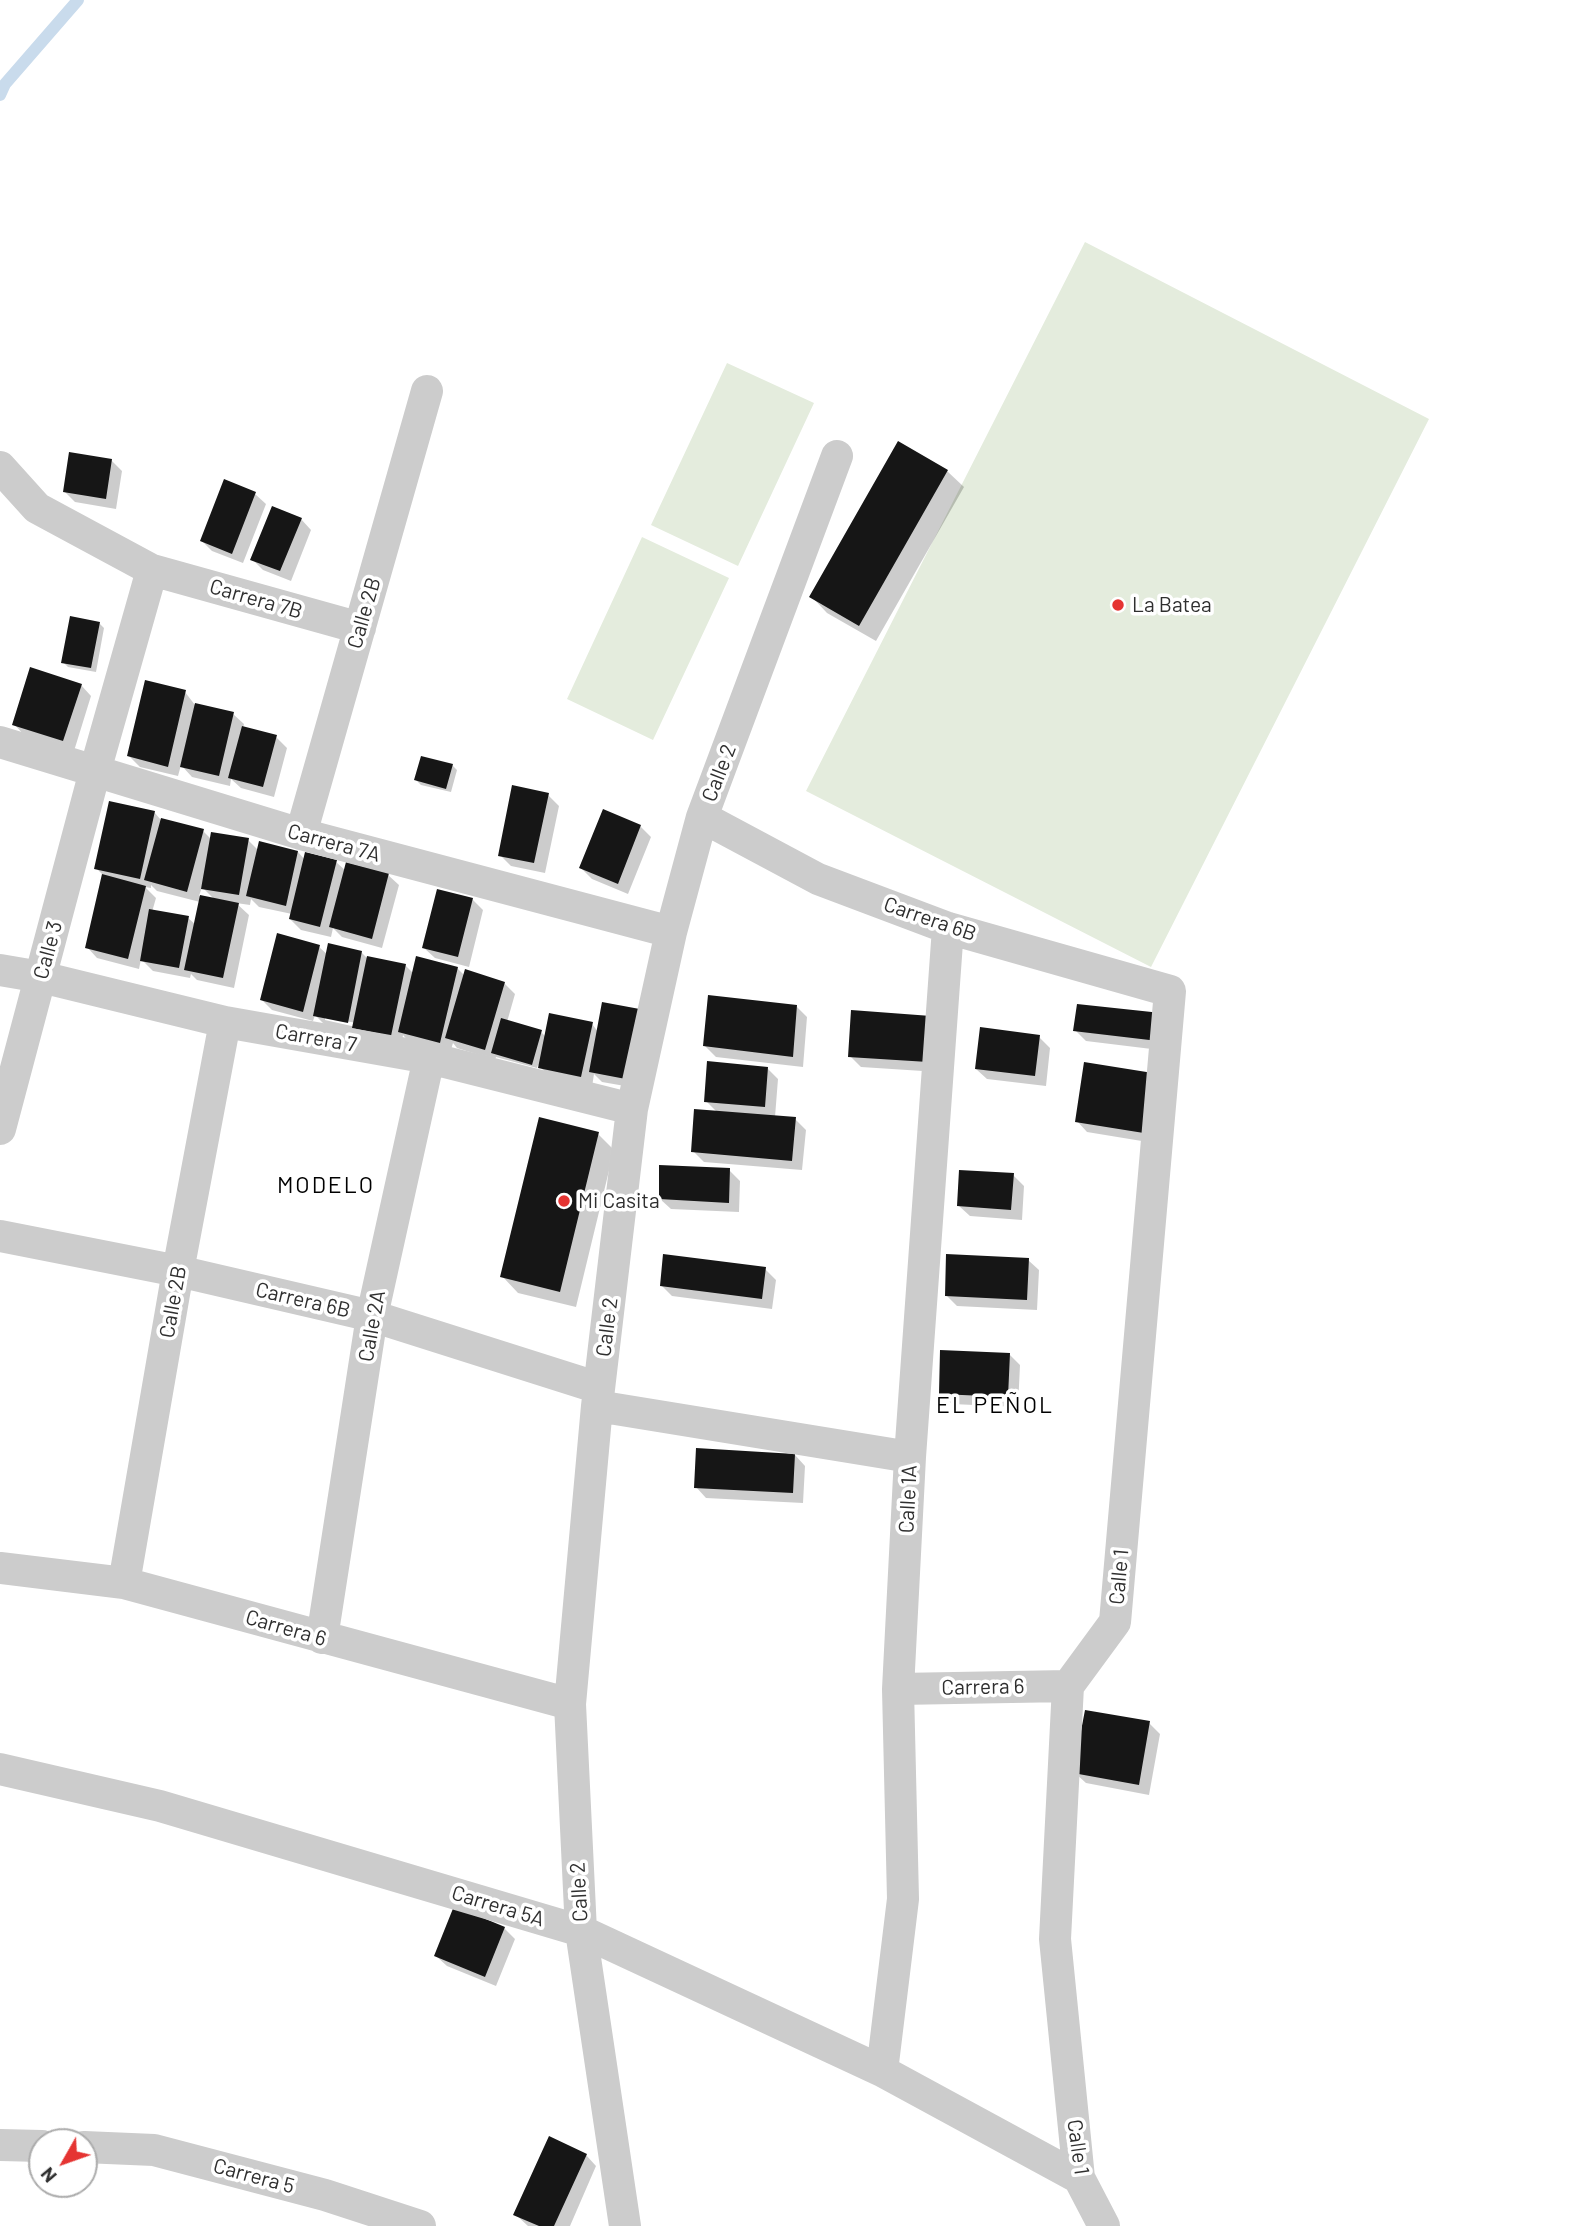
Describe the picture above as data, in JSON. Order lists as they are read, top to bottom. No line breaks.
{"streets":{"street":["Carrera 7B","Calle 2B","Calle 2","Carrera 7A","Carrera 6B","Calle 3","Carrera 7","Calle 2A","Calle 1A","Calle 1","Carrera 6","Carrera 5A","Carrera 5"]},"crossings":[["Carrera 7B","Calle 2B"],["Carrera 7B","Calle 3"],["Calle 2B","Carrera 7A"],["Calle 2B","Carrera 6B"],["Calle 2B","Carrera 7"],["Calle 2B","Carrera 6"],["Calle 2","Carrera 7A"],["Calle 2","Carrera 6B"],["Calle 2","Carrera 7"],["Calle 2","Carrera 6"],["Calle 2","Carrera 5A"],["Carrera 7A","Calle 3"],["Carrera 6B","Calle 2A"],["Carrera 6B","Calle 1A"],["Carrera 6B","Calle 1"],["Calle 3","Carrera 7"],["Carrera 7","Calle 2A"],["Calle 2A","Carrera 6"],["Calle 1A","Carrera 6"],["Calle 1A","Carrera 5A"],["Calle 1","Carrera 6"],["Calle 1","Carrera 5A"]],"districts":["MODELO","EL PEÑOL"],"places":["La Batea","Mi Casita"],"north":"bottom left"}
